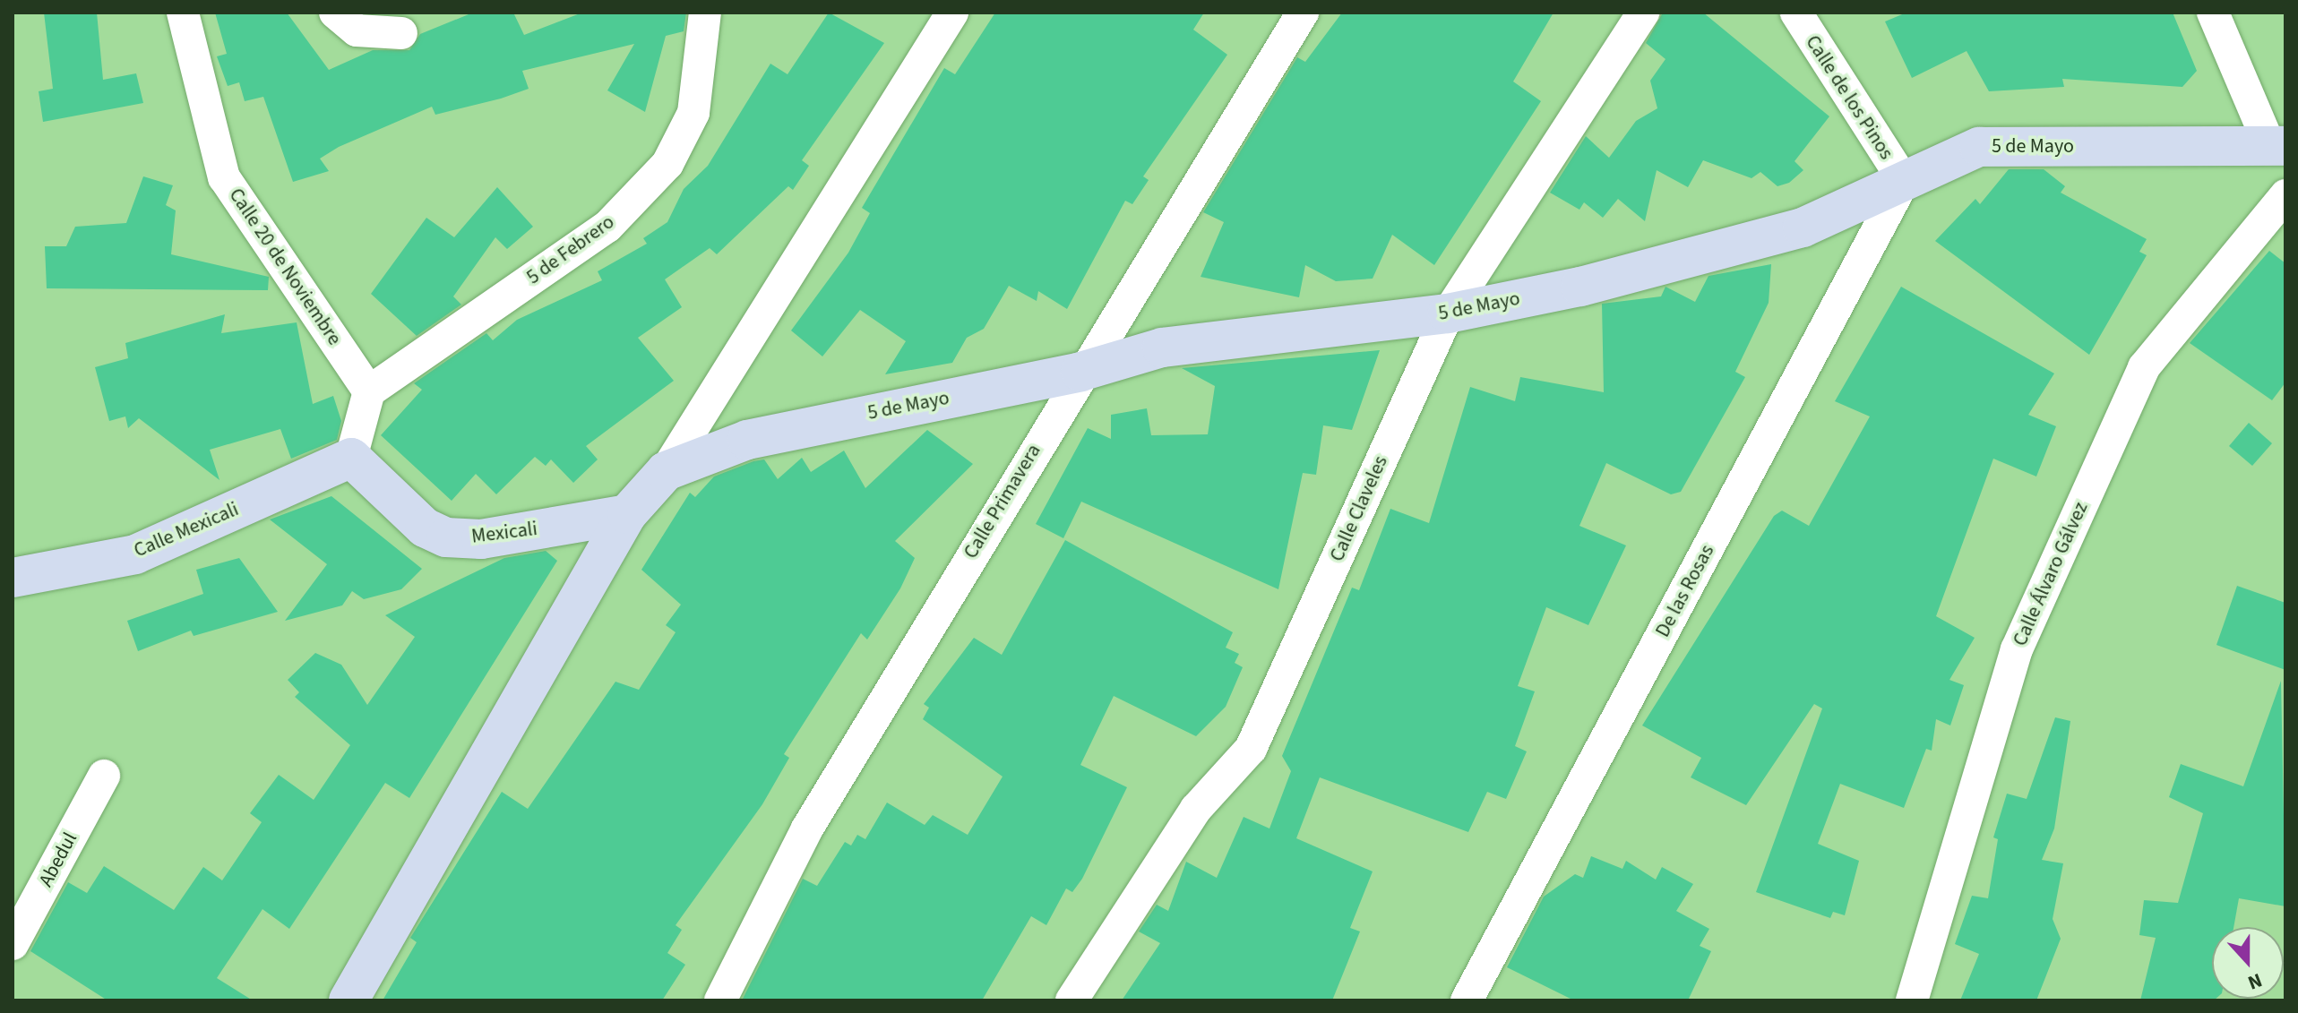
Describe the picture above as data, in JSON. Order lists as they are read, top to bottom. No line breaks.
{"streets":{"street":["Calle de los Pinos","5 de Mayo","5 de Febrero","Calle 20 de Noviembre","Calle Primavera","Calle Claveles","Calle Mexicali","Mexicali","Calle Álvaro Gálvez","De las Rosas","Abedul"]},"crossings":[["Calle de los Pinos","5 de Mayo"],["Calle de los Pinos","De las Rosas"],["5 de Mayo","Calle Primavera"],["5 de Mayo","Calle Claveles"],["5 de Mayo","De las Rosas"],["5 de Febrero","Calle 20 de Noviembre"],["Calle Mexicali","Mexicali"]],"north":"bottom"}
